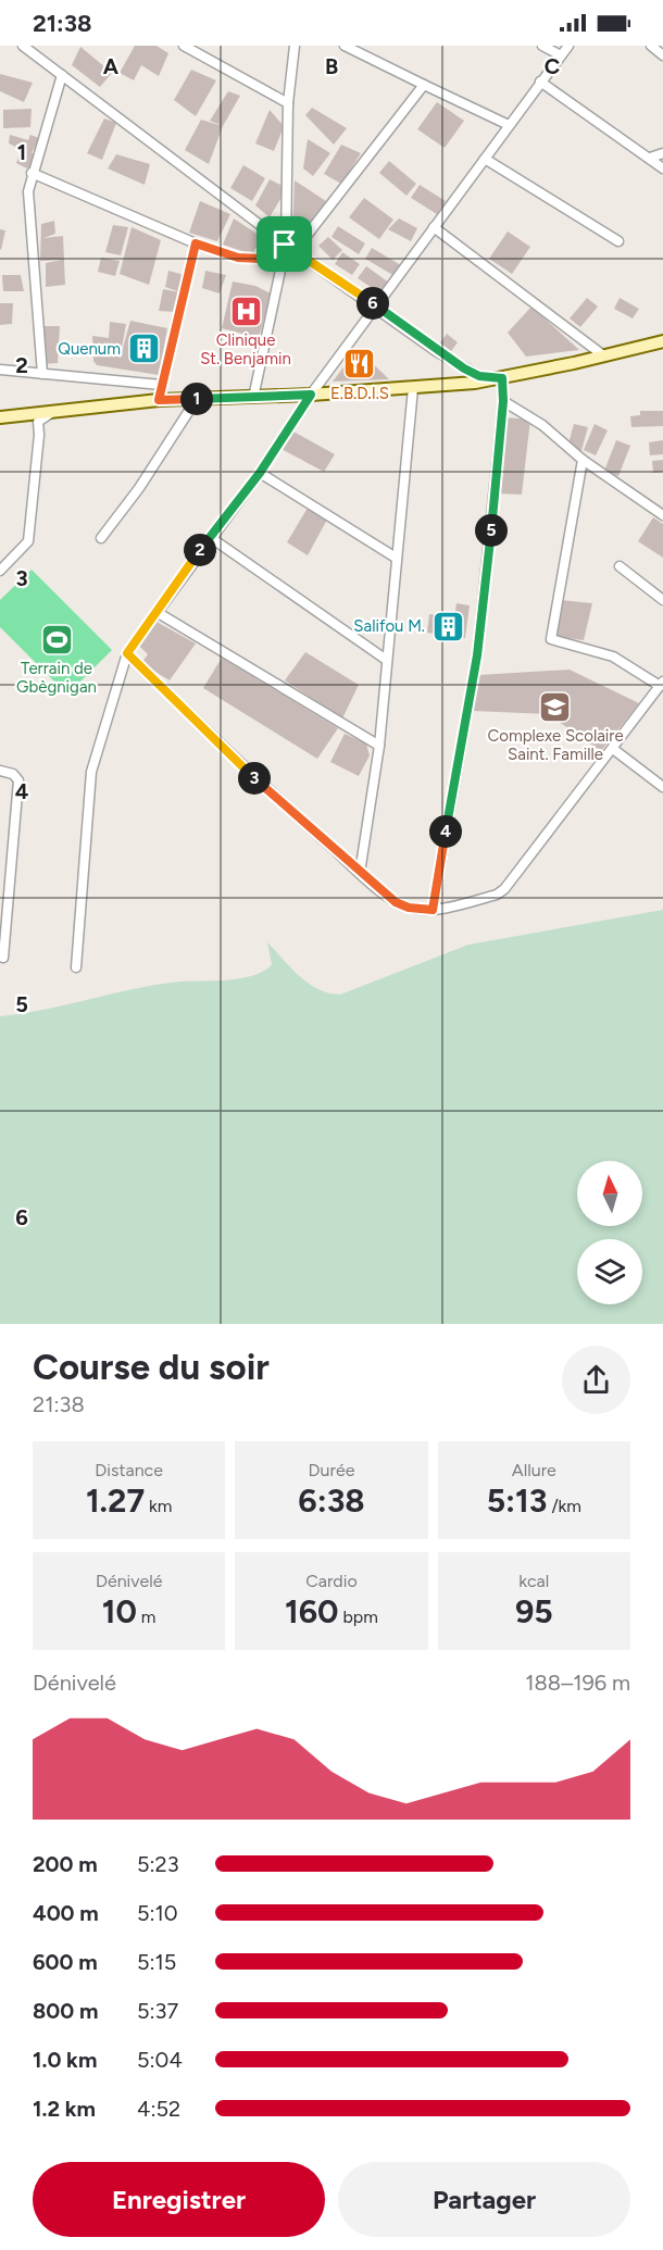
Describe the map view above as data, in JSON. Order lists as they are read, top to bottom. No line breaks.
{"places":{"hospital":["Clinique St. Benjamin"],"building":["Quenum","Salifou M."],"restaurant":["E.B.D.I.S"],"sports":["Terrain de Gbègnigan"],"school or university":["Complexe Scolaire Saint. Famille"]},"north":"top","page":{"status":"21:38","pins":["6","1","5","2","3","4"],"heading":["Course du soir","21:38"],"stats":[["Distance","1.27 km"],["Durée","6:38"],["Allure","5:13 /km"],["Dénivelé","10 m"],["Cardio","160 bpm"],["kcal","95"]],"chart":["Dénivelé","188–196 m"],"list":[{"name":"200 m","note":"5:23"},{"name":"400 m","note":"5:10"},{"name":"600 m","note":"5:15"},{"name":"800 m","note":"5:37"},{"name":"1.0 km","note":"5:04"},{"name":"1.2 km","note":"4:52"}],"buttons":["Enregistrer","Partager"]},"grid":{"columns":["A","B","C"],"rows":["1","2","3","4","5","6"]}}
